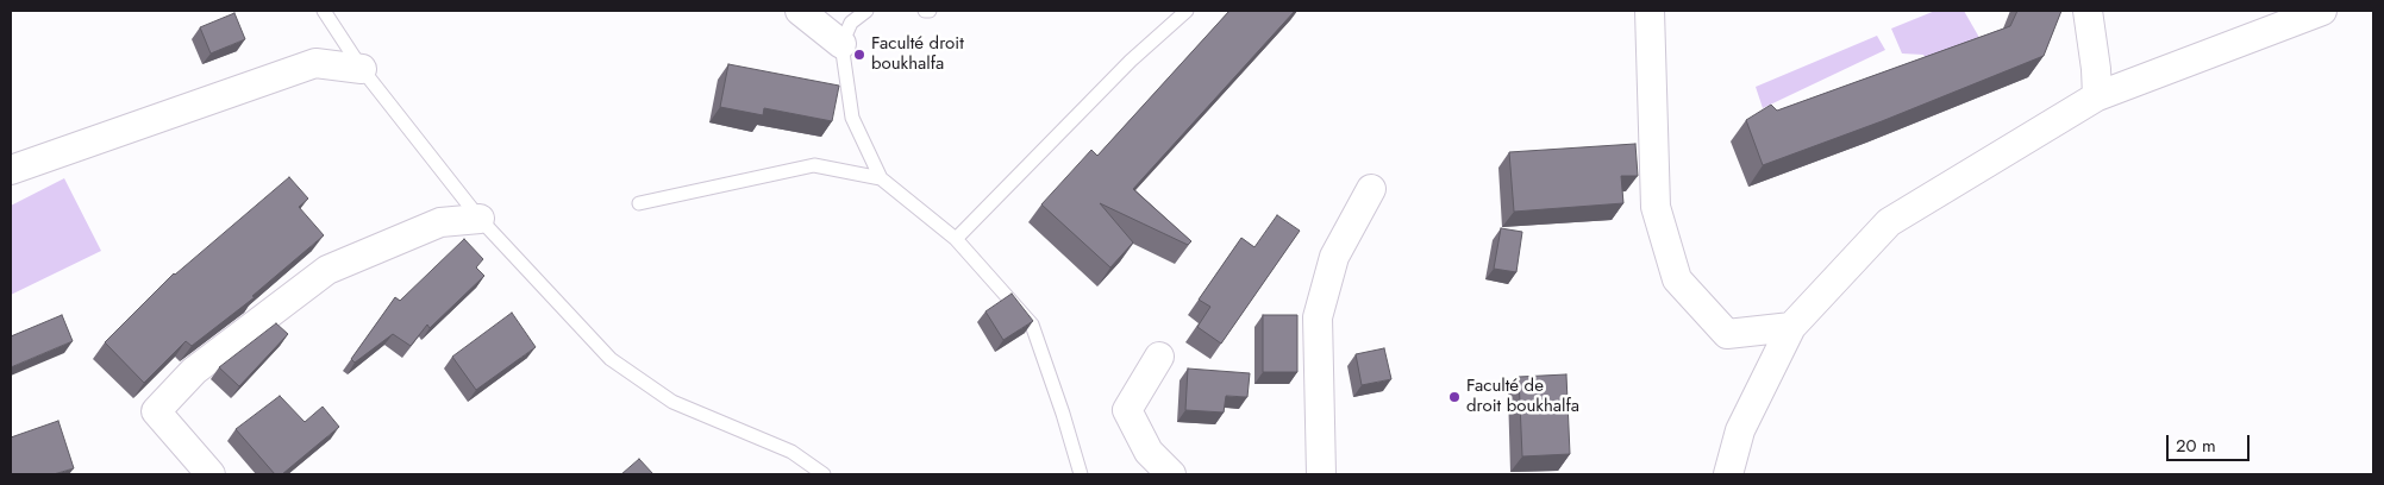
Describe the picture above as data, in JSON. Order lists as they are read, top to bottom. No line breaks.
{"places":["Faculté droit boukhalfa","Faculté de droit boukhalfa"],"scale_bar":"20 m"}
